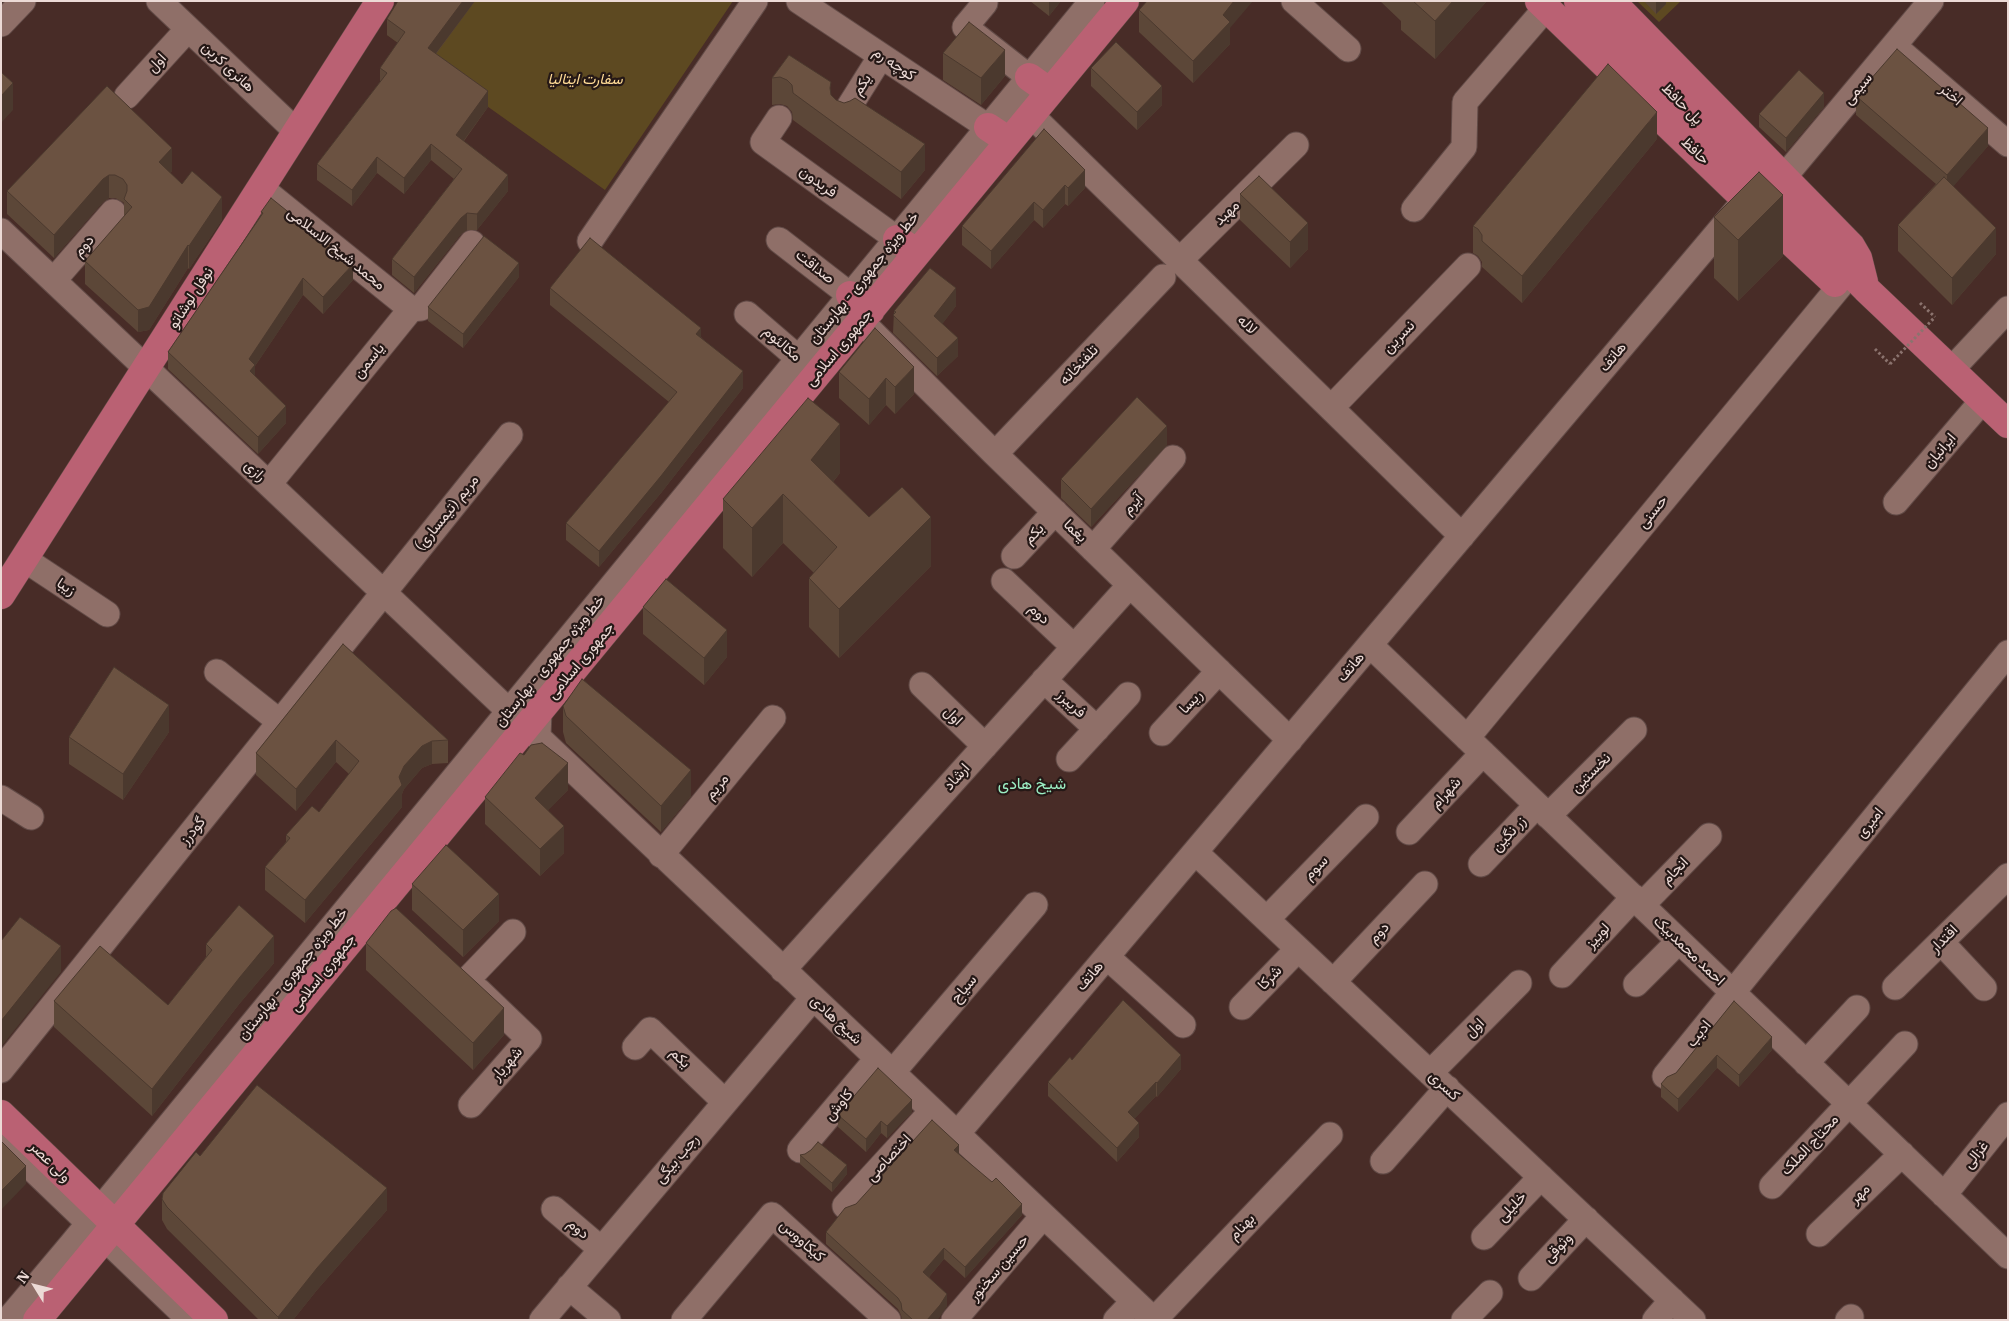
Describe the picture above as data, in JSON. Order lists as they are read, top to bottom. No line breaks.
{"streets":{"main road":["پل حافظ","حافظ","نوفل لوشاتو","جمهوری اسلامی","ولی عصر"],"street":["اول","کوچه رم","هانری کربن","یکم","سیمی","اختر","فریدون","مهبد","دوم","محمد شیخ الاسلامی","صداقت","خط ویژه جمهوری - بهارستان","لاله","نسرین","مکالئوم","هاتف","یاسمن","تلفنخانه","ایرانیان","رازی","آیرم","حسنی","مریم (تیمساری)","یغما","زیبا","ریسا","فریبرز","نخستین","ارشاد","مریم","شهرام","امیری","گودرز","زر نگین","سوم","انجام","لوییز","اقتدار","احمد محمدبیک","شرکا","سیاح","شیخ هادی","ادیب","شهریار","کسری","کاوش","محتاج الملک","غزالی","اختصاصی","رجب بیگی","مهر","خلیلی","بهنام","کیکاووس","وثوقی","حسین سخنور"]},"crossings":[["اول","هانری کربن"],["اول","ارشاد"],["اول","کسری"],["کوچه رم","یکم"],["کوچه رم","جمهوری اسلامی"],["هانری کربن","نوفل لوشاتو"],["یکم","یغما"],["یکم","رجب بیگی"],["سیمی","اختر"],["پل حافظ","حافظ"],["حافظ","هاتف"],["حافظ","ایرانیان"],["حافظ","حسنی"],["فریدون","جمهوری اسلامی"],["مهبد","لاله"],["مهبد","تلفنخانه"],["دوم","رازی"],["دوم","ارشاد"],["دوم","کسری"],["دوم","رجب بیگی"],["محمد شیخ الاسلامی","نوفل لوشاتو"],["محمد شیخ الاسلامی","یاسمن"],["صداقت","جمهوری اسلامی"],["صداقت","یغما"],["خط ویژه جمهوری - بهارستان","جمهوری اسلامی"],["خط ویژه جمهوری - بهارستان","رازی"],["خط ویژه جمهوری - بهارستان","شیخ هادی"],["خط ویژه جمهوری - بهارستان","ولی عصر"],["نوفل لوشاتو","رازی"],["نوفل لوشاتو","زیبا"],["لاله","نسرین"],["لاله","جمهوری اسلامی"],["لاله","هاتف"],["لاله","تلفنخانه"],["مکالئوم","جمهوری اسلامی"],["جمهوری اسلامی","رازی"],["جمهوری اسلامی","یغما"],["جمهوری اسلامی","شیخ هادی"],["جمهوری اسلامی","ولی عصر"],["هاتف","یغما"],["هاتف","احمد محمدبیک"],["هاتف","شیخ هادی"],["هاتف","کسری"],["یاسمن","رازی"],["تلفنخانه","یغما"],["رازی","مریم (تیمساری)"],["رازی","گودرز"],["رازی","شیخ هادی"],["آیرم","یغما"],["حسنی","شهرام"],["حسنی","احمد محمدبیک"],["مریم (تیمساری)","گودرز"],["یغما","ریسا"],["یغما","ارشاد"],["فریبرز","ارشاد"],["نخستین","زر نگین"],["نخستین","احمد محمدبیک"],["ارشاد","شیخ هادی"],["مریم","شیخ هادی"],["شهرام","احمد محمدبیک"],["امیری","احمد محمدبیک"],["امیری","ادیب"],["زر نگین","احمد محمدبیک"],["سوم","کسری"],["انجام","لوییز"],["انجام","احمد محمدبیک"],["لوییز","احمد محمدبیک"],["احمد محمدبیک","ادیب"],["احمد محمدبیک","محتاج الملک"],["احمد محمدبیک","غزالی"],["احمد محمدبیک","مهر"],["شرکا","کسری"],["سیاح","شیخ هادی"],["سیاح","کاوش"],["شیخ هادی","کاوش"],["شیخ هادی","اختصاصی"],["شیخ هادی","رجب بیگی"],["شیخ هادی","بهنام"],["شیخ هادی","حسین سخنور"],["کسری","خلیلی"],["کسری","وثوقی"]],"districts":["شیخ هادی"],"parks":["سفارت ایتالیا"],"north":"top left"}
